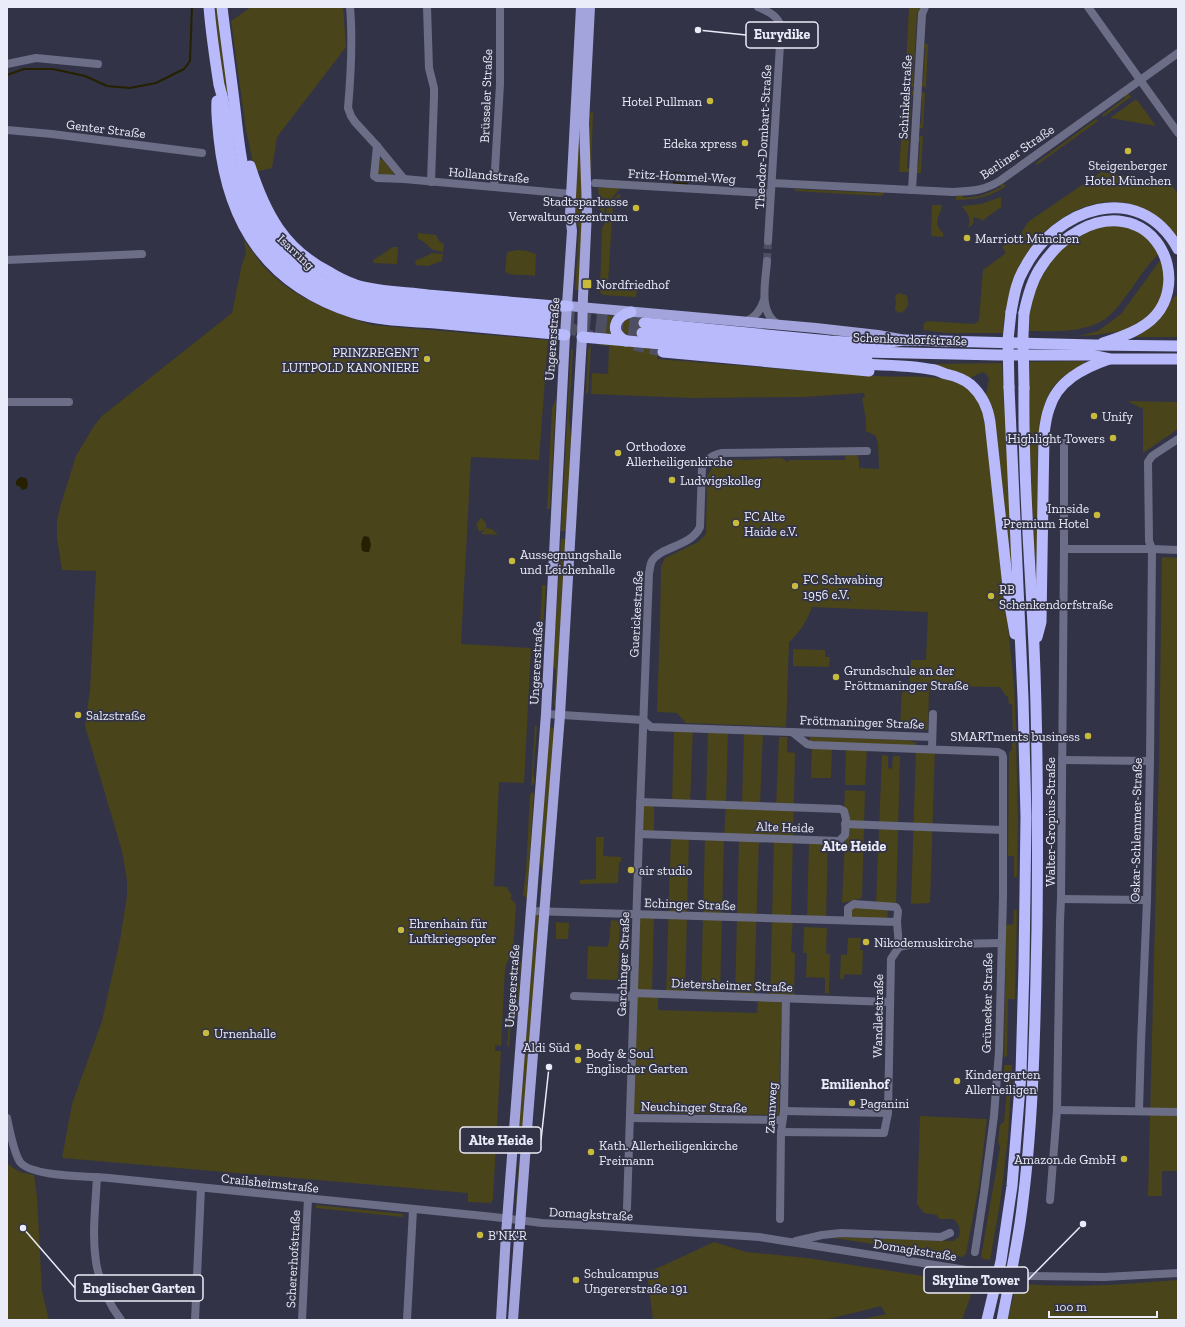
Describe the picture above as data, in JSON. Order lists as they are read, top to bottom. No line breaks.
{"streets":{"highway":["Isarring","Schenkendorfstraße"],"main road":["Ungererstraße"],"street":["Brüsseler Straße","Schinkelstraße","Genter Straße","Theodor-Dombart-Straße","Berliner Straße","Hollandstraße","Fritz-Hommel-Weg","Guerickestraße","Fröttmaninger Straße","Walter-Gropius-Straße","Alte Heide","Oskar-Schlemmer-Straße","Echinger Straße","Garchinger Straße","Dietersheimer Straße","Grünecker Straße","Wandletstraße","Neuchinger Straße","Zaunweg","Crailsheimstraße","Domagkstraße","Schererhofstraße"]},"crossings":[["Brüsseler Straße","Hollandstraße"],["Schinkelstraße","Berliner Straße"],["Theodor-Dombart-Straße","Berliner Straße"],["Hollandstraße","Ungererstraße"],["Ungererstraße","Fröttmaninger Straße"],["Ungererstraße","Echinger Straße"],["Ungererstraße","Crailsheimstraße"],["Ungererstraße","Domagkstraße"],["Guerickestraße","Fröttmaninger Straße"],["Guerickestraße","Garchinger Straße"],["Fröttmaninger Straße","Garchinger Straße"],["Fröttmaninger Straße","Grünecker Straße"],["Alte Heide","Garchinger Straße"],["Echinger Straße","Garchinger Straße"],["Echinger Straße","Wandletstraße"],["Garchinger Straße","Dietersheimer Straße"],["Garchinger Straße","Neuchinger Straße"],["Dietersheimer Straße","Wandletstraße"],["Dietersheimer Straße","Zaunweg"],["Wandletstraße","Zaunweg"],["Neuchinger Straße","Zaunweg"],["Crailsheimstraße","Domagkstraße"],["Crailsheimstraße","Schererhofstraße"]],"districts":["Alte Heide","Emilienhof"],"places":{"other":["Eurydike","Hotel Pullman","Edeka xpress","Steigenberger Hotel München","Stadtsparkasse Verwaltungszentrum","Marriott München","PRINZREGENT LUITPOLD KANONIERE","Unify","Highlight Towers","Orthodoxe Allerheiligenkirche","Ludwigskolleg","Innside Premium Hotel","FC Alte Haide e.V.","Aussegnungshalle und Leichenhalle","FC Schwabing 1956 e.V.","RB Schenkendorfstraße","Grundschule an der Fröttmaninger Straße","Salzstraße","SMARTments business","air studio","Ehrenhain für Luftkriegsopfer","Nikodemuskirche","Urnenhalle","Aldi Süd","Body & Soul Englischer Garten","Alte Heide","Kindergarten Allerheiligen","Paganini","Kath. Allerheiligenkirche Freimann","Amazon.de GmbH","Skyline Tower","Englischer Garten","B'NK'R","Schulcampus Ungererstraße 191"],"transit":["Nordfriedhof"]},"scale_bar":"100 m"}
